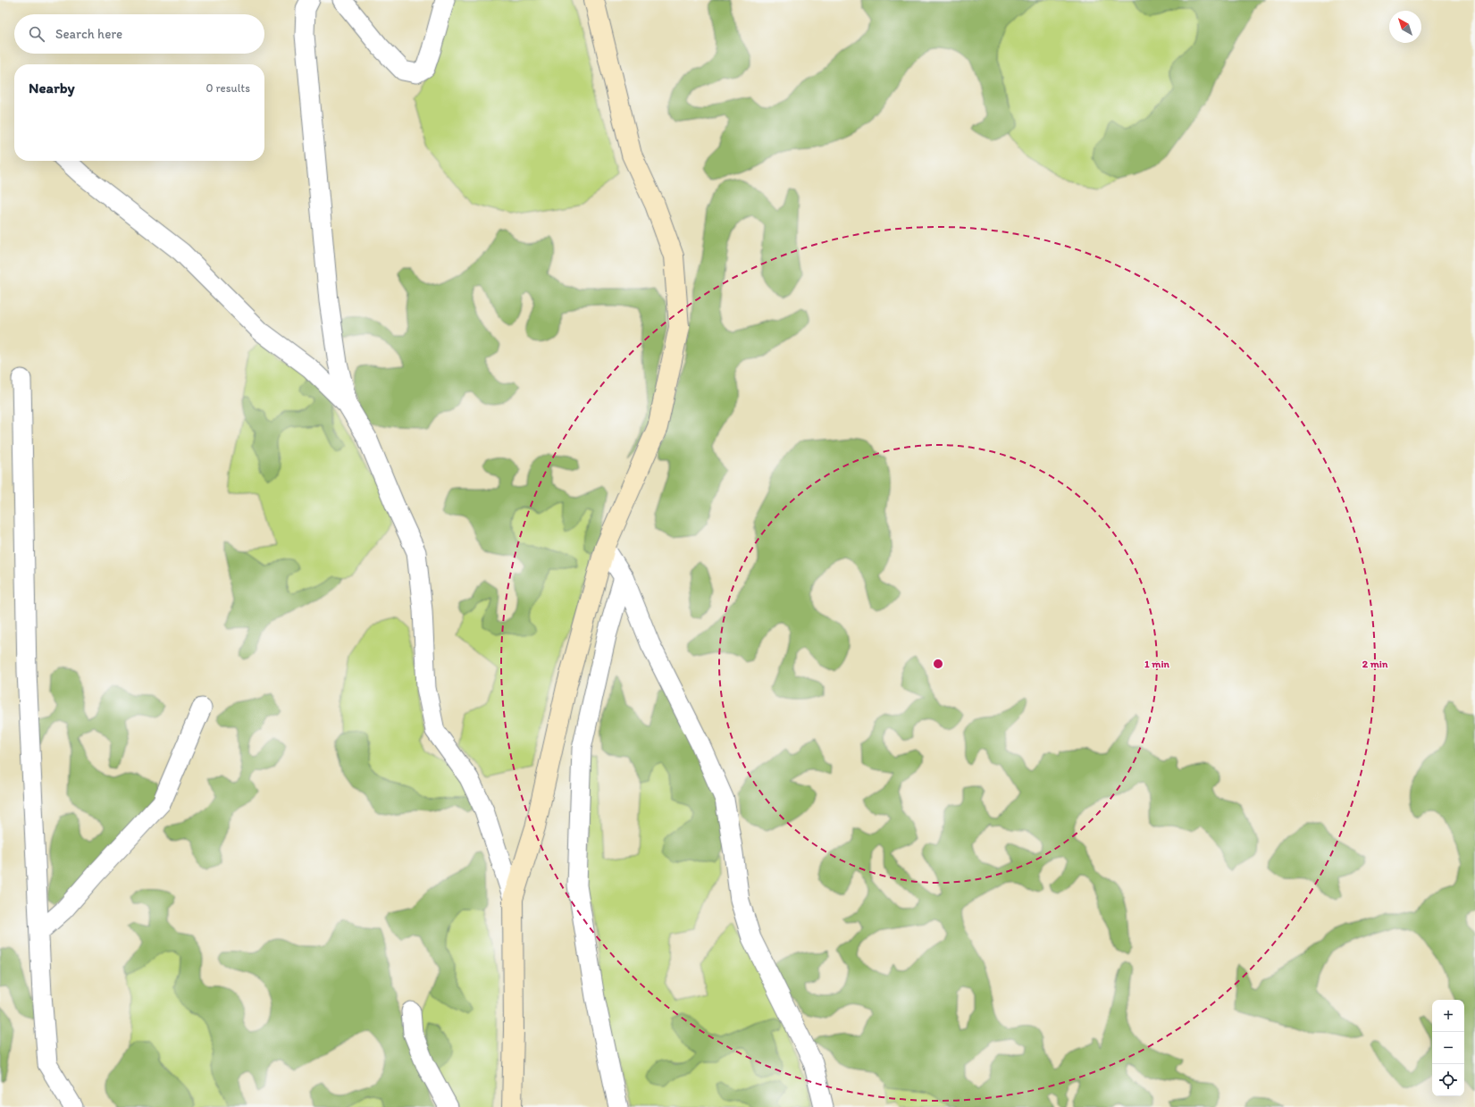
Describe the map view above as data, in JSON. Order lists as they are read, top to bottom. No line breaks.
{"north":"top left","page":{"search":"Search here","heading":["Nearby","0 results"],"map_buttons":["+","−"]},"rings":["1 min","2 min"]}
